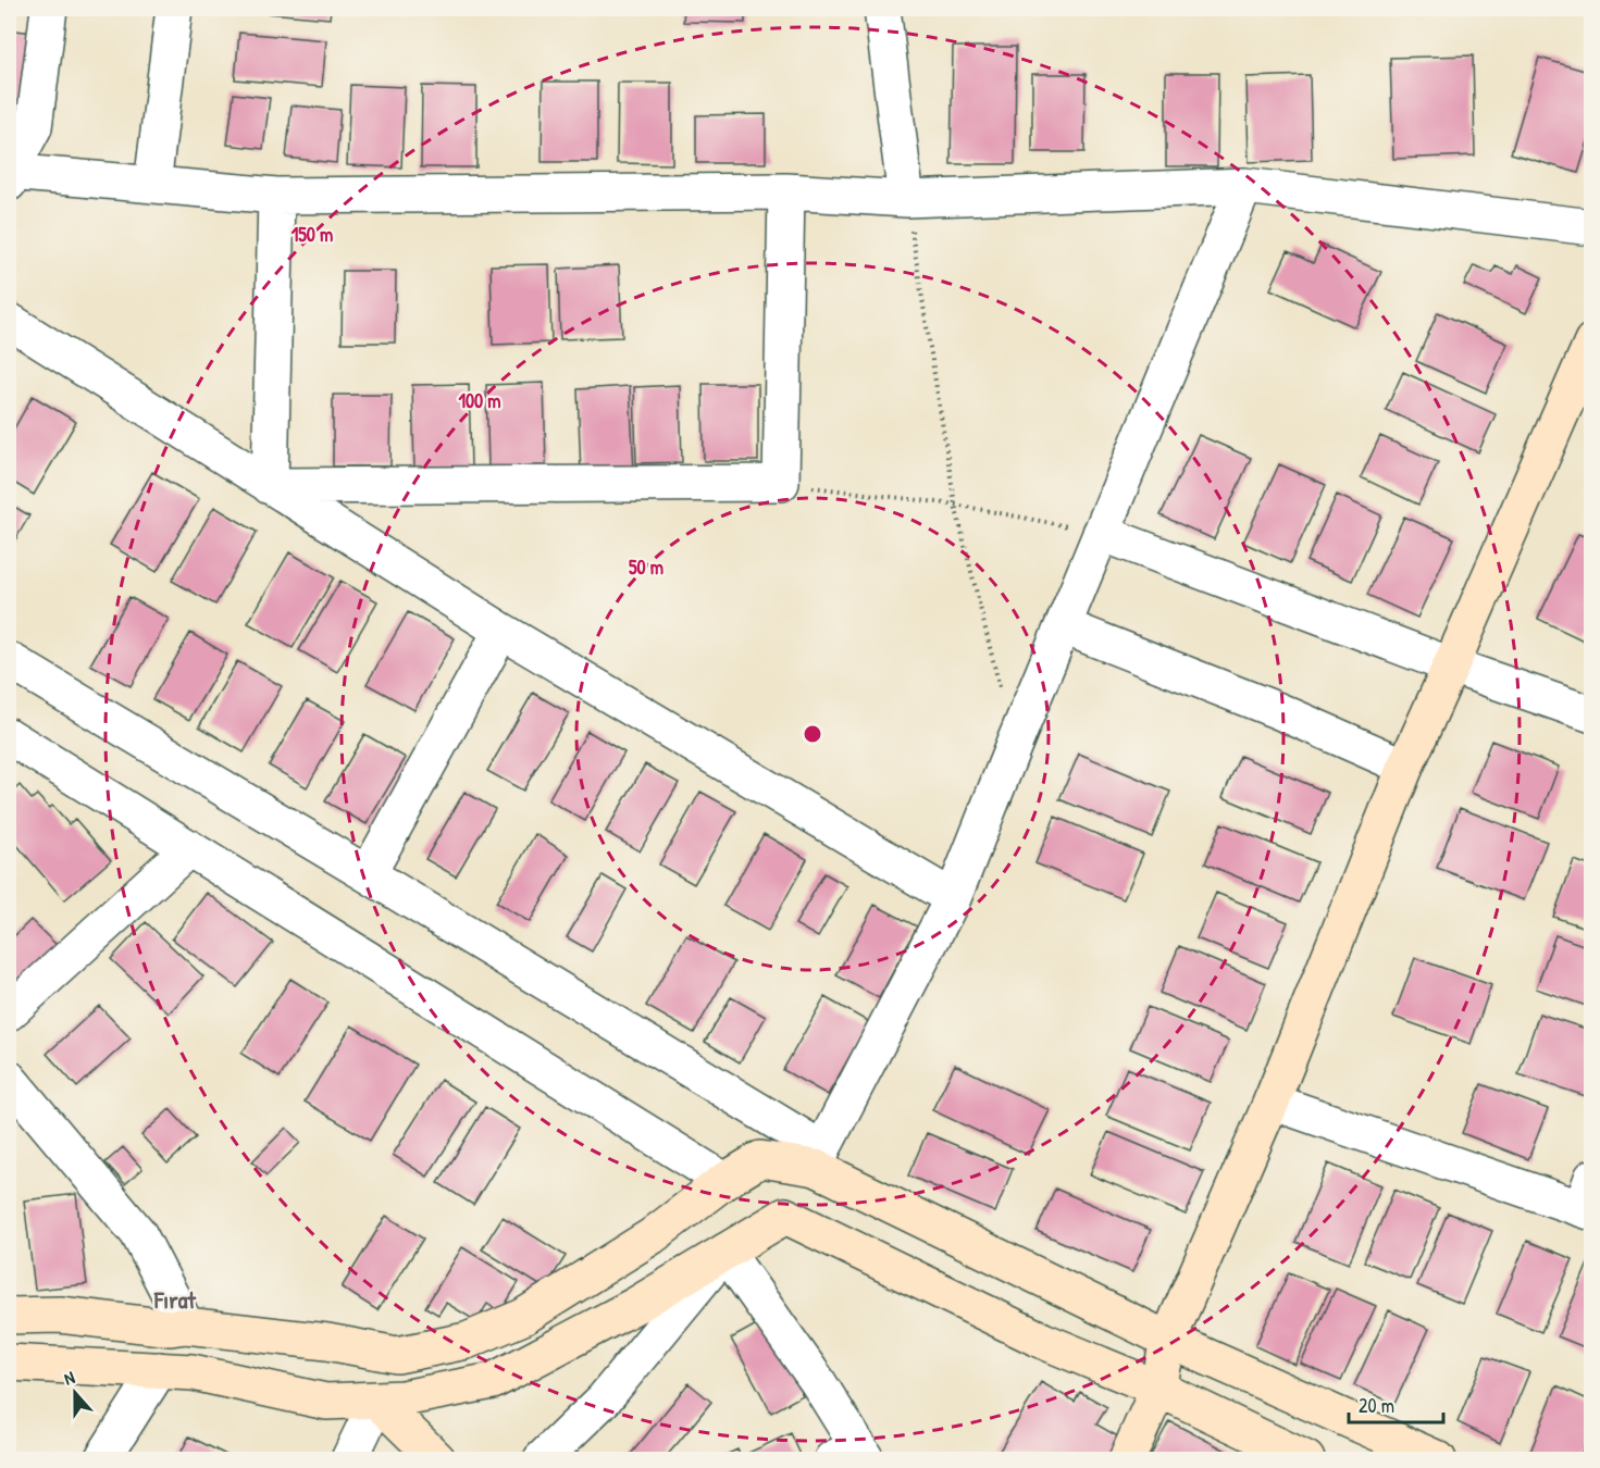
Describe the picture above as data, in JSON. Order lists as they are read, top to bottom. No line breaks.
{"districts":["Fırat"],"scale_bar":"20 m","north":"top","rings":["150 m","100 m","50 m"]}
